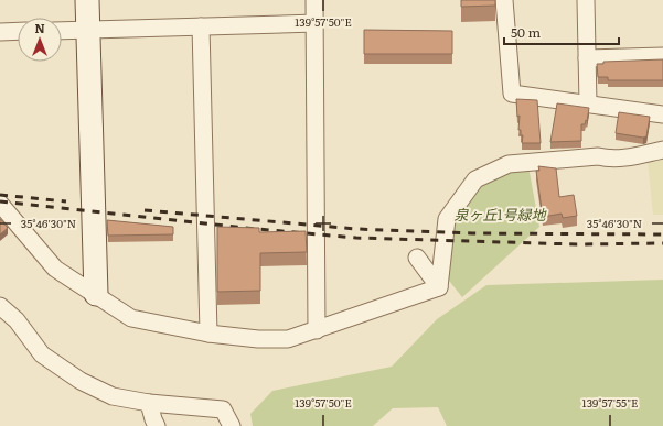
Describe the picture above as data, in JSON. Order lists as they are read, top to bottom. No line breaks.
{"parks":["泉ヶ丘1号緑地"],"scale_bar":"50 m","north":"top","coordinates":["139°57'50\"E","35°46'30\"N","139°57'55\"E"]}
